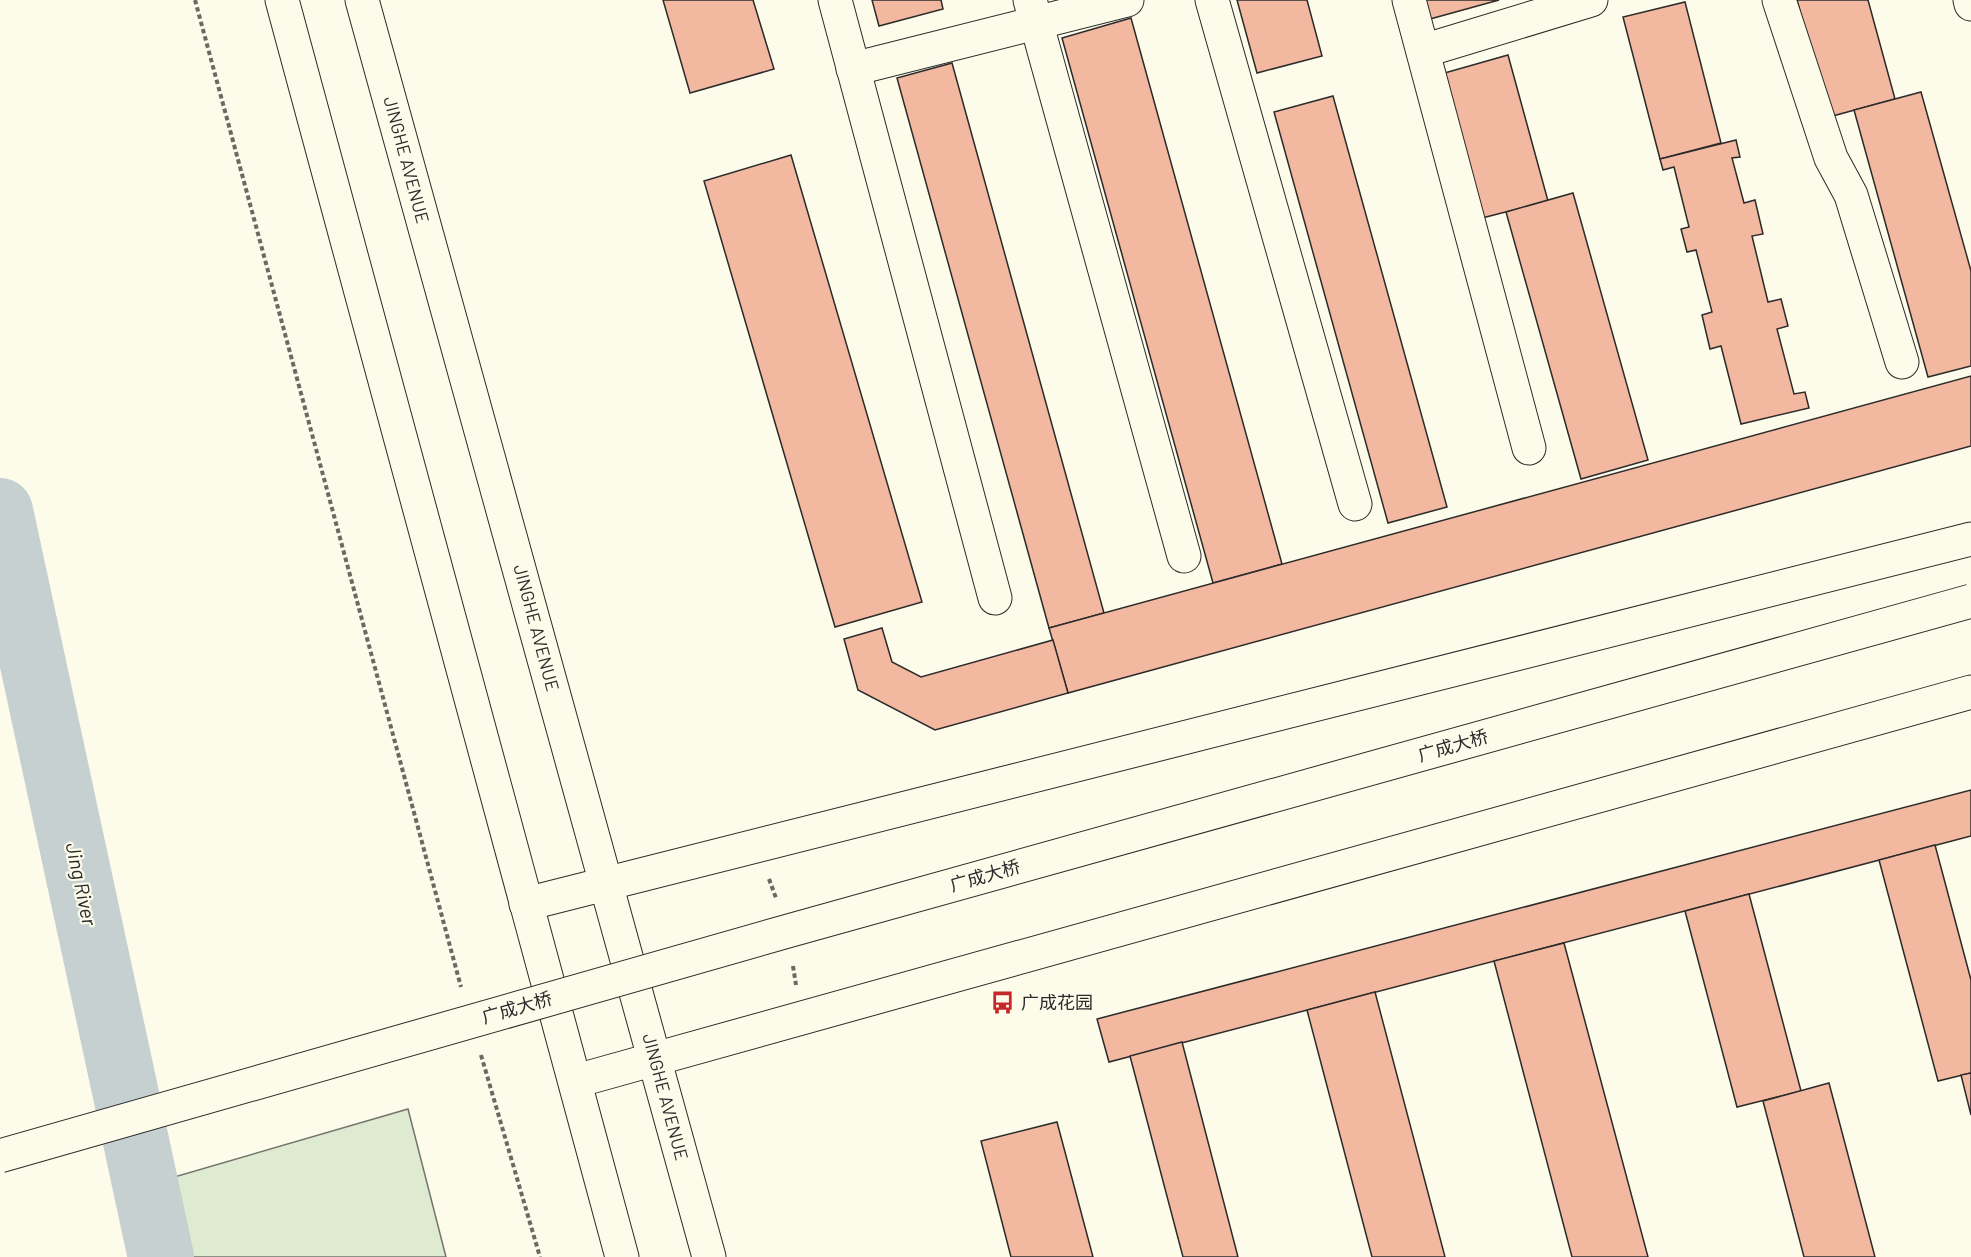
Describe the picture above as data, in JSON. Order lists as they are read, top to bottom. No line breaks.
{"streets":{"main road":["JINGHE AVENUE","广成大桥"]},"water":["Jing River"],"places":{"bus stop":["广成花园"]}}
